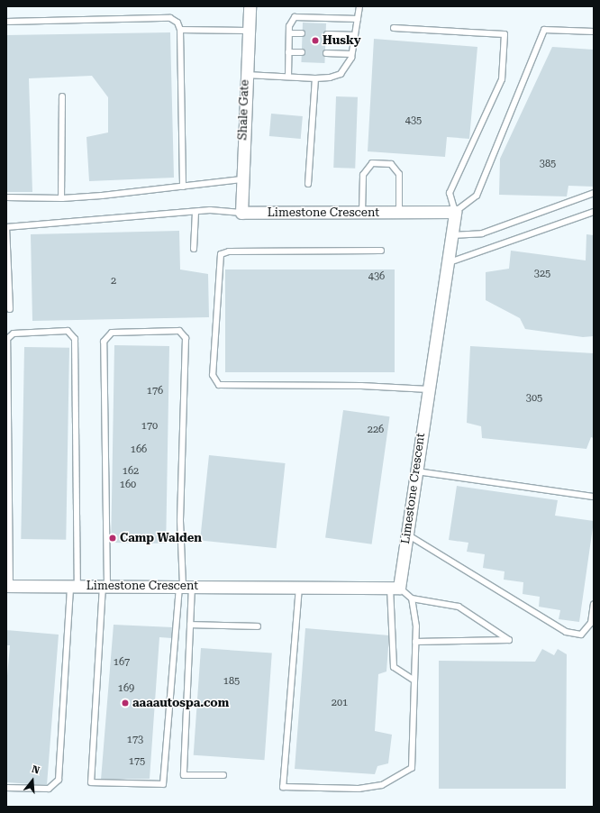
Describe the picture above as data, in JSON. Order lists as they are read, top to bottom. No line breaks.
{"streets":{"street":["Shale Gate","Limestone Crescent"]},"crossings":[["Shale Gate","Limestone Crescent"]],"places":["Husky","Camp Walden","aaaautospa.com"],"house_numbers":["435","385","325","436","2","176","305","170","226","166","162","160","167","185","169","201","173","175"],"north":"top"}
